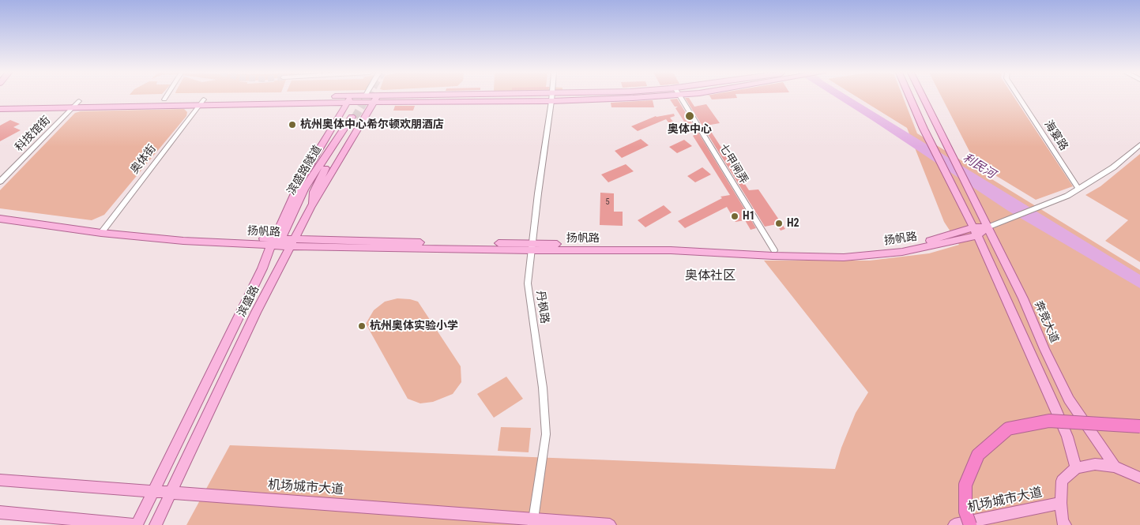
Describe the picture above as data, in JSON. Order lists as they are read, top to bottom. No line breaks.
{"streets":{"main road":["滨盛路隧道","扬帆路","滨盛路","奔竞大道","机场城市大道"],"street":["科技馆街","海宴路","奥体街","七甲闸弄","丹枫路"]},"crossings":[["海宴路","扬帆路"],["奥体街","扬帆路"],["滨盛路隧道","扬帆路"],["滨盛路隧道","滨盛路"],["扬帆路","滨盛路"],["扬帆路","丹枫路"],["扬帆路","奔竞大道"],["滨盛路","机场城市大道"],["丹枫路","机场城市大道"]],"districts":["奥体社区"],"water":["利民河"],"places":["奥体中心","杭州奥体中心希尔顿欢朋酒店","H1","H2","杭州奥体实验小学"],"house_numbers":["5"]}
